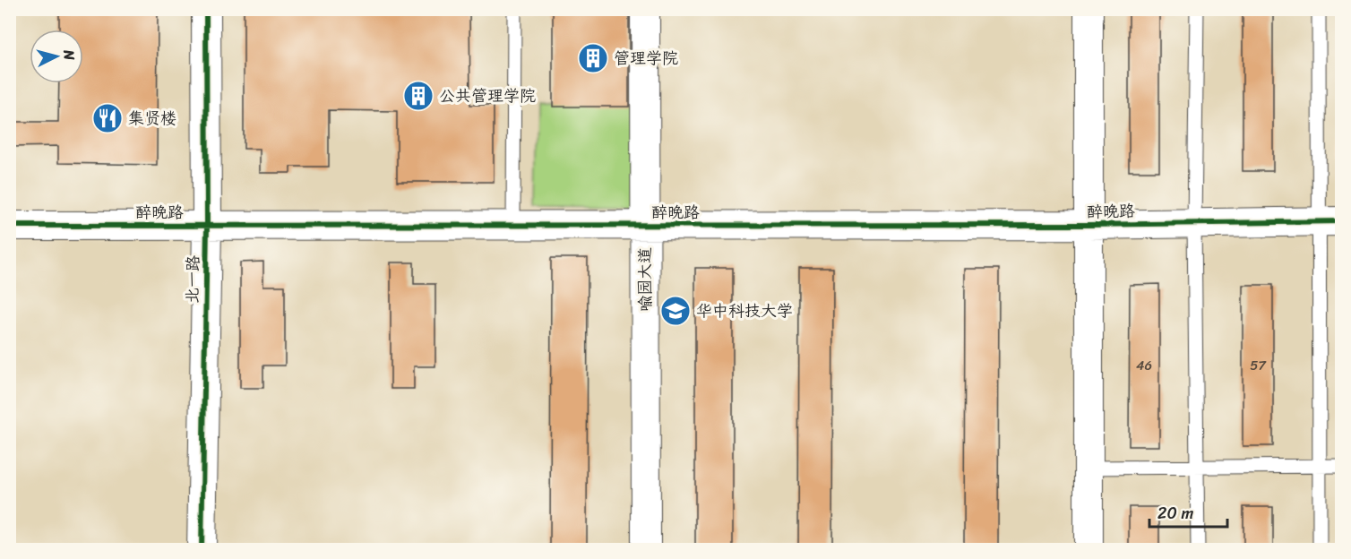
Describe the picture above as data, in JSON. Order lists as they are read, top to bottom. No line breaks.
{"streets":{"street":["醉晚路","北一路","喻园大道"]},"crossings":[["醉晚路","北一路"],["醉晚路","喻园大道"]],"places":{"building":["管理学院","公共管理学院"],"restaurant":["集贤楼"],"school or university":["华中科技大学"]},"house_numbers":["46","57"],"scale_bar":"20 m","north":"right"}
